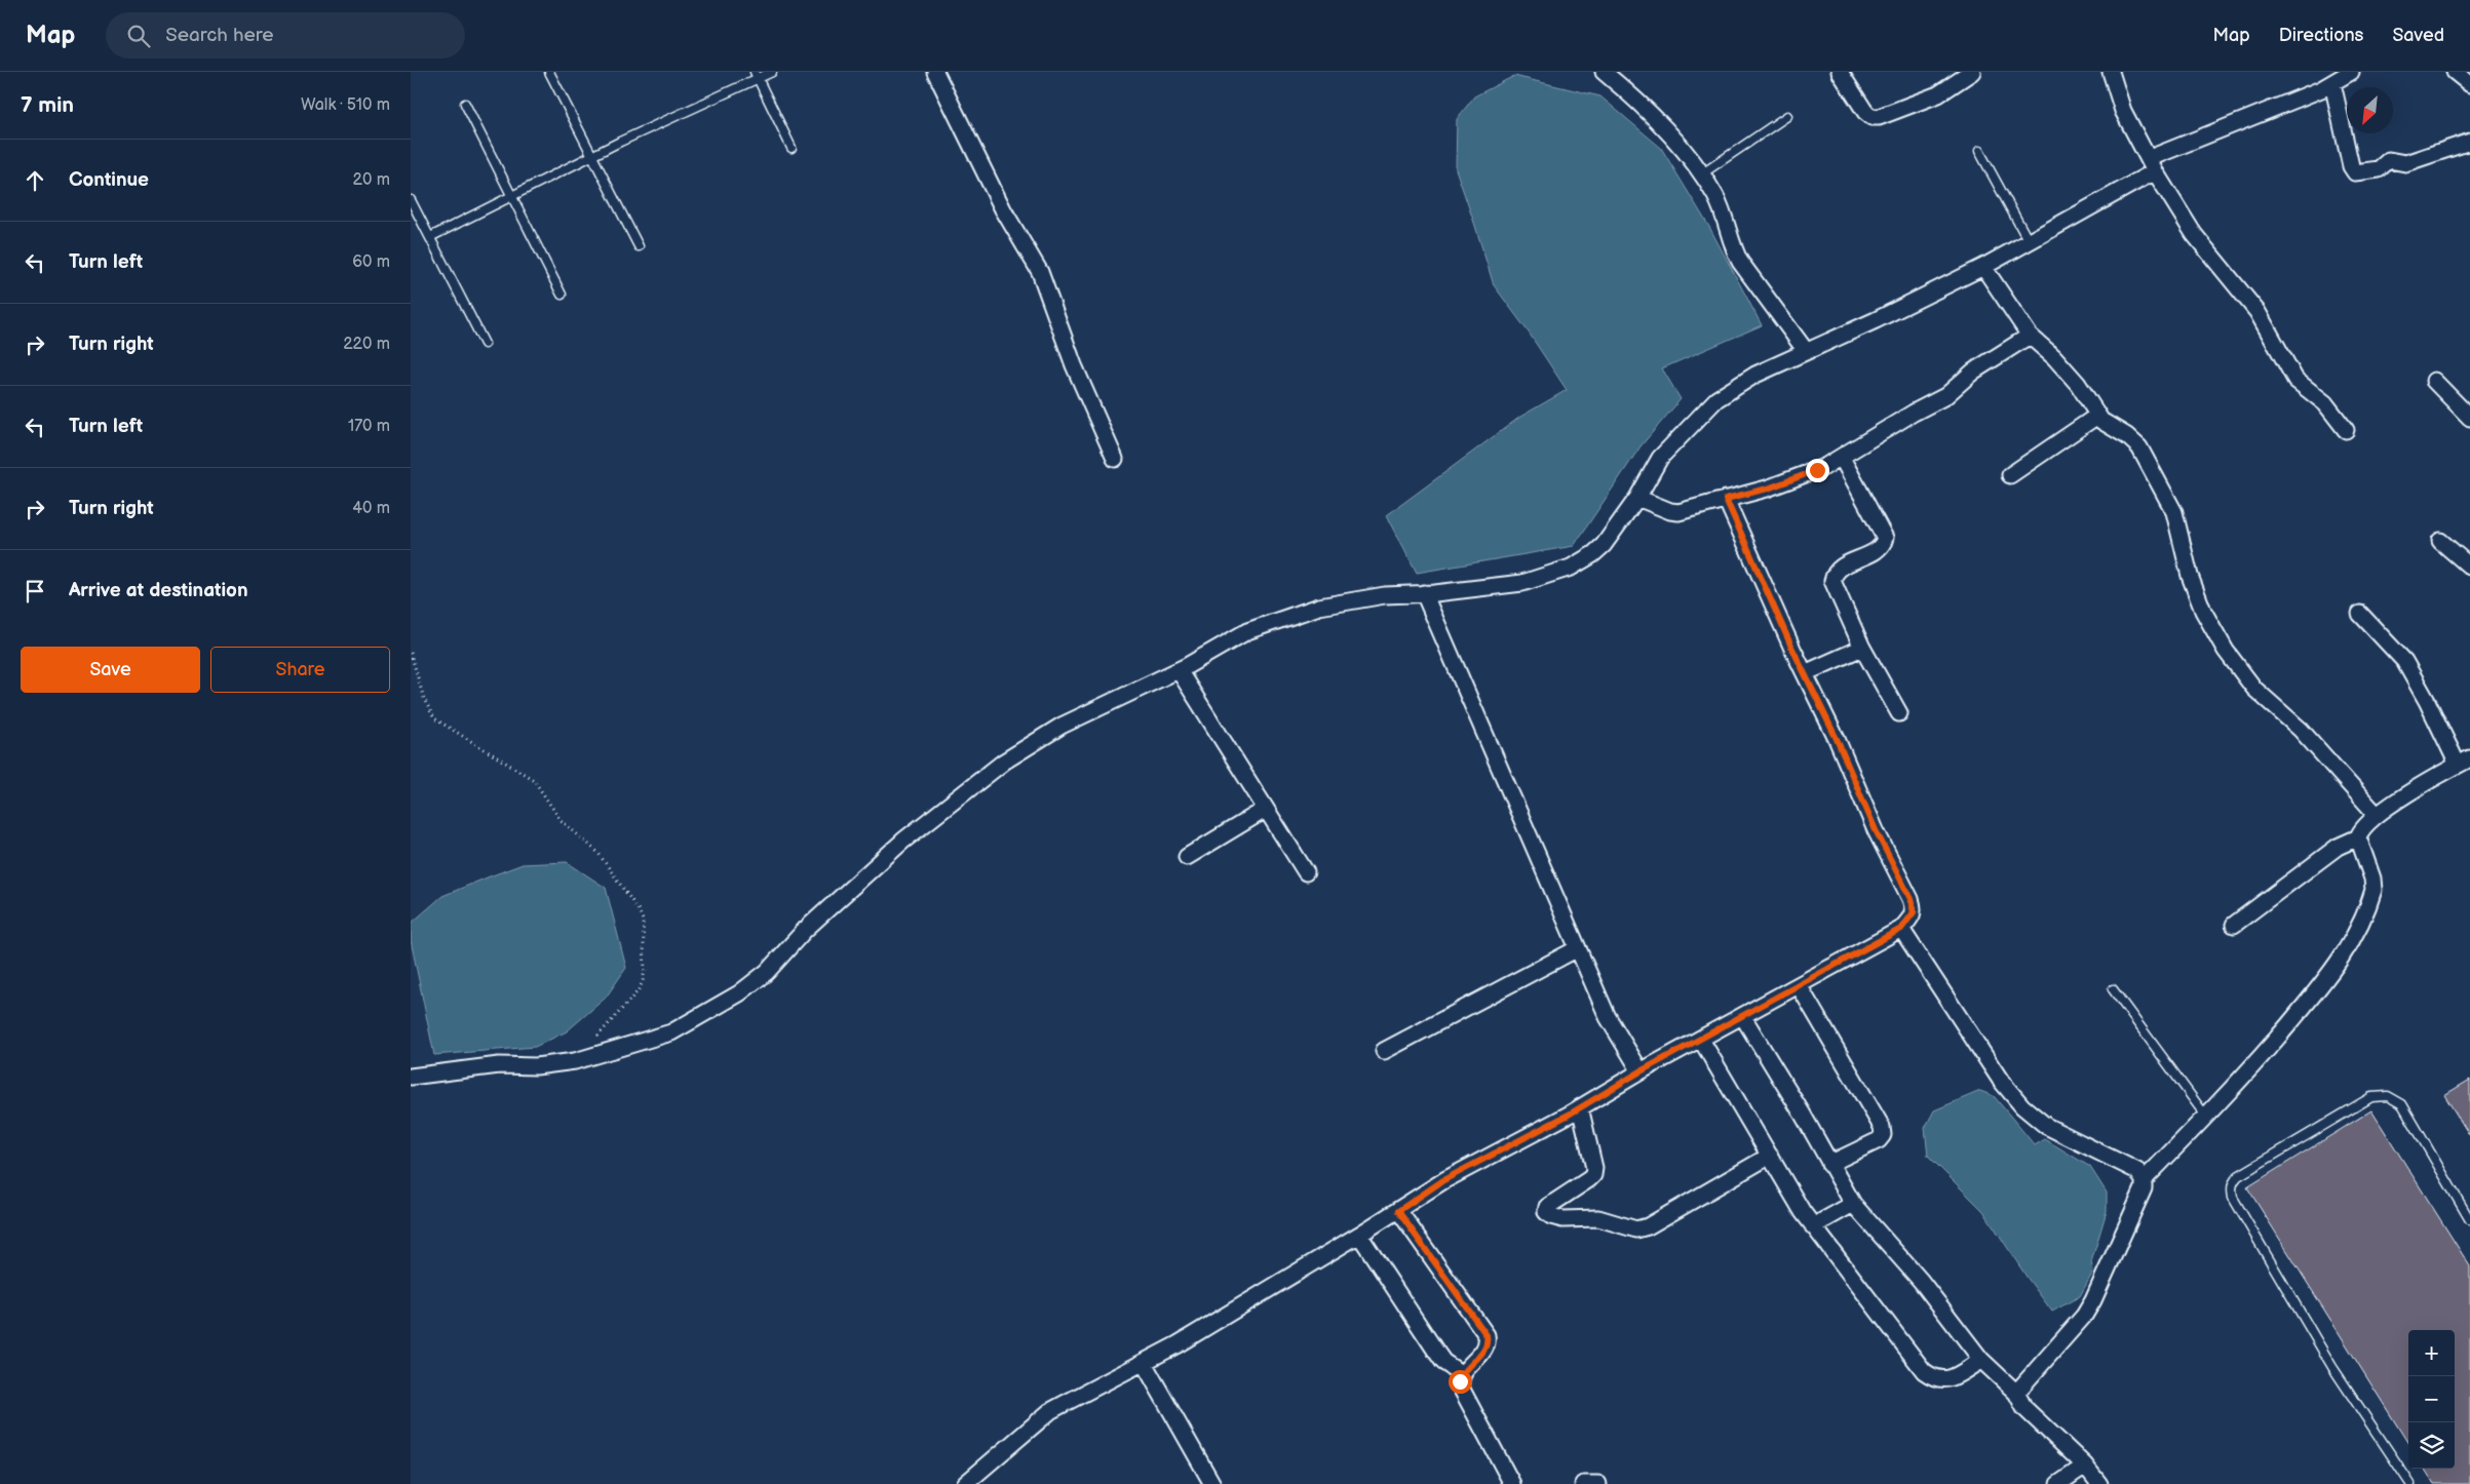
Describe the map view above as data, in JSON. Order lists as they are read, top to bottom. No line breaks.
{"north":"bottom left","page":{"header":"Map","search":"Search here","nav":["Map","Directions","Saved"],"heading":["7 min","Walk · 510 m"],"list":[["Continue","20 m"],["Turn left","60 m"],["Turn right","220 m"],["Turn left","170 m"],["Turn right","40 m"],"Arrive at destination"],"buttons":["Save","Share"],"map_buttons":["+","−"]}}
